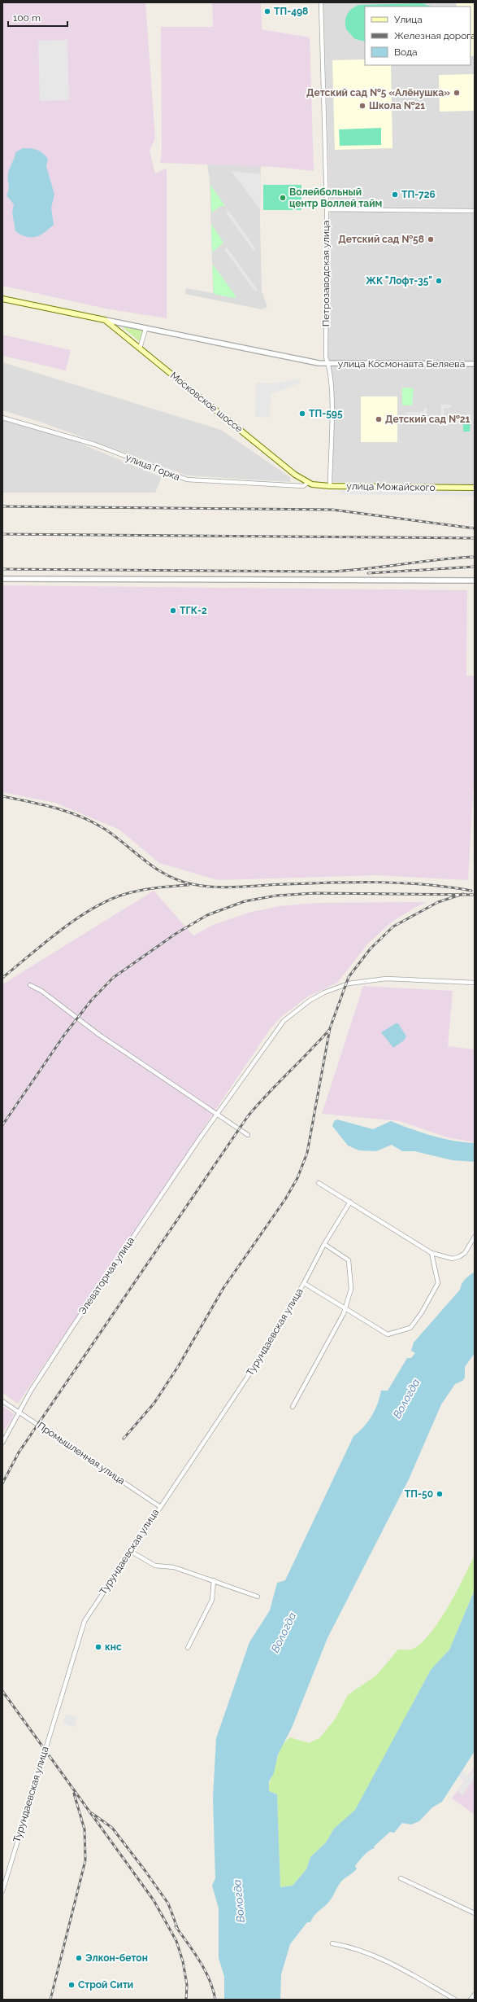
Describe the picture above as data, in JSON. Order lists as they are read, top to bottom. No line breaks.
{"streets":{"main road":["Московское шоссе","улица Можайского"],"street":["Петрозаводская улица","улица Космонавта Беляева","улица Горка","Элеваторная улица","Турундаевская улица","Промышленная улица"]},"crossings":[["Петрозаводская улица","улица Космонавта Беляева"],["Петрозаводская улица","Московское шоссе"],["Петрозаводская улица","улица Можайского"],["улица Космонавта Беляева","Московское шоссе"],["Московское шоссе","улица Горка"],["Московское шоссе","улица Можайского"],["улица Горка","улица Можайского"],["Элеваторная улица","Промышленная улица"],["Турундаевская улица","Промышленная улица"]],"water":["Вологда"],"places":["ТП-498","Детский сад №5 «Алёнушка»","Школа №21","ТП-726","Волейбольный центр Воллей тайм","Детский сад №58","ЖК \"Лофт-35\"","ТП-595","Детский сад №21","ТГК-2","ТП-50","кнс","Элкон-бетон","Строй Сити"],"legend":["Улица","Железная дорога","Вода"],"scale_bar":"100 m"}
